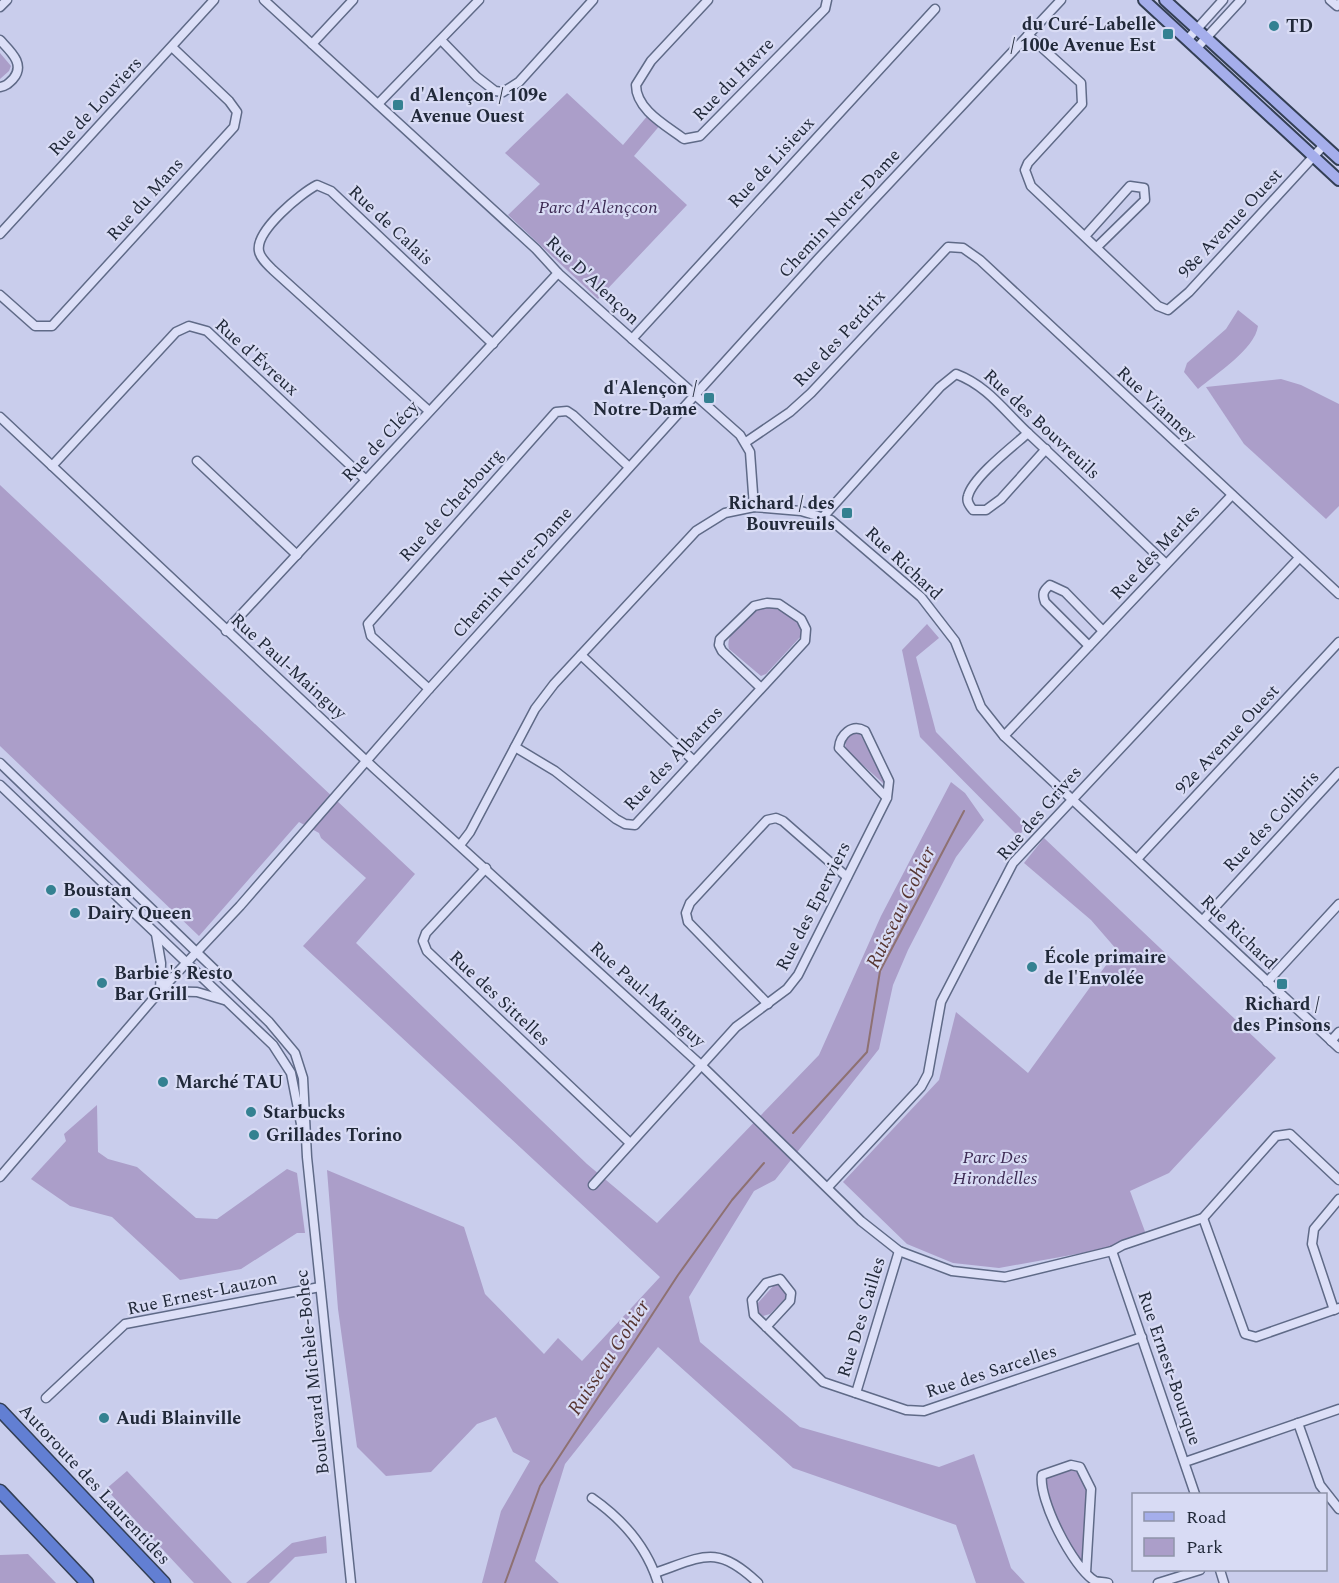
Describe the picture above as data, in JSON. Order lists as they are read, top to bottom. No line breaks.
{"streets":{"highway":["Autoroute des Laurentides"],"street":["Rue du Havre","Rue de Louviers","Rue de Lisieux","Rue du Mans","Chemin Notre-Dame","98e Avenue Ouest","Rue de Calais","Rue D'Alençon","Rue des Perdrix","Rue d'Évreux","Rue Vianney","Rue des Bouvreuils","Rue de Clécy","Rue de Cherbourg","Rue des Merles","Rue Richard","Rue Paul-Mainguy","92e Avenue Ouest","Rue des Albatros","Rue des Grives","Rue des Colibris","Rue des Eperviers","Rue des Sittelles","Rue Ernest-Lauzon","Rue Des Cailles","Rue Ernest-Bourque","Rue des Sarcelles","Boulevard Michèle-Bohec"]},"crossings":[["Rue de Louviers","Rue du Mans"],["Rue de Lisieux","Rue D'Alençon"],["Chemin Notre-Dame","Rue D'Alençon"],["Chemin Notre-Dame","Rue de Cherbourg"],["Chemin Notre-Dame","Rue Paul-Mainguy"],["Chemin Notre-Dame","Boulevard Michèle-Bohec"],["Rue de Calais","Rue de Clécy"],["Rue D'Alençon","Rue des Perdrix"],["Rue D'Alençon","Rue de Clécy"],["Rue des Perdrix","Rue Vianney"],["Rue d'Évreux","Rue de Clécy"],["Rue d'Évreux","Rue Paul-Mainguy"],["Rue Vianney","Rue des Merles"],["Rue Vianney","Rue des Grives"],["Rue des Bouvreuils","Rue des Merles"],["Rue des Bouvreuils","Rue Richard"],["Rue de Clécy","Rue Paul-Mainguy"],["Rue des Merles","Rue Richard"],["Rue Richard","Rue Paul-Mainguy"],["Rue Richard","92e Avenue Ouest"],["Rue Richard","Rue des Albatros"],["Rue Richard","Rue des Grives"],["Rue Richard","Rue des Colibris"],["Rue Paul-Mainguy","Rue des Grives"],["Rue Paul-Mainguy","Rue des Eperviers"],["Rue Paul-Mainguy","Rue des Sittelles"],["Rue Paul-Mainguy","Rue Des Cailles"],["Rue Paul-Mainguy","Rue Ernest-Bourque"],["Rue des Eperviers","Rue des Sittelles"],["Rue Ernest-Lauzon","Boulevard Michèle-Bohec"],["Rue Des Cailles","Rue des Sarcelles"],["Rue Ernest-Bourque","Rue des Sarcelles"]],"water":["Ruisseau Gohier"],"parks":["Parc d'Alençcon","Parc Des Hirondelles"],"places":{"other":["TD","Boustan","Dairy Queen","École primaire de l'Envolée","Barbie's Resto Bar Grill","Marché TAU","Starbucks","Grillades Torino","Audi Blainville"],"transit":["du Curé-Labelle / 100e Avenue Est","d'Alençon / 109e Avenue Ouest","d'Alençon / Notre-Dame","Richard / des Bouvreuils","Richard / des Pinsons"]},"legend":["Road","Park"]}
